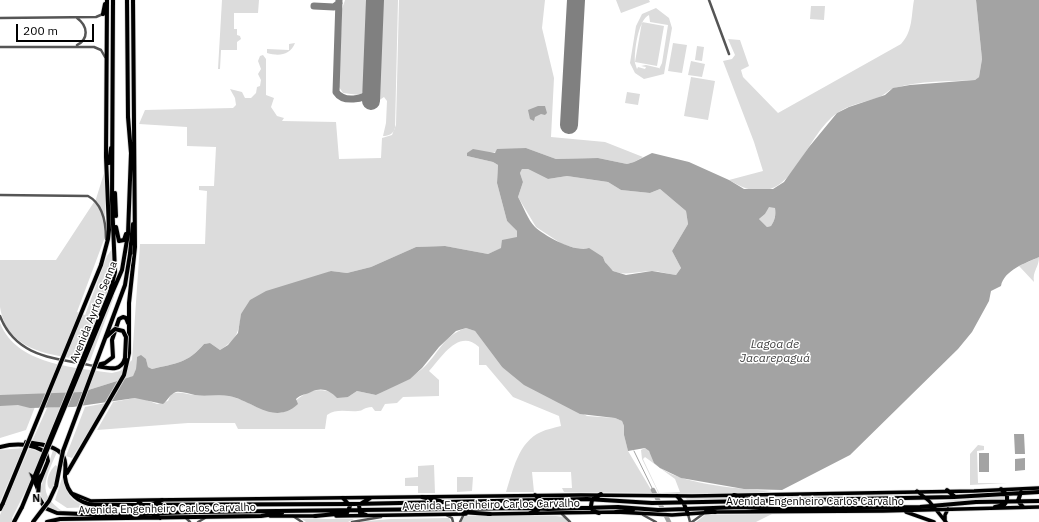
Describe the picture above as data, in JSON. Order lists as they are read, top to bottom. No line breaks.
{"streets":{"highway":["Avenida Ayrton Senna","Avenida Engenheiro Carlos Carvalho"]},"crossings":[["Avenida Ayrton Senna","Avenida Engenheiro Carlos Carvalho"]],"water":["Lagoa de Jacarepaguá"],"scale_bar":"200 m","north":"bottom"}
